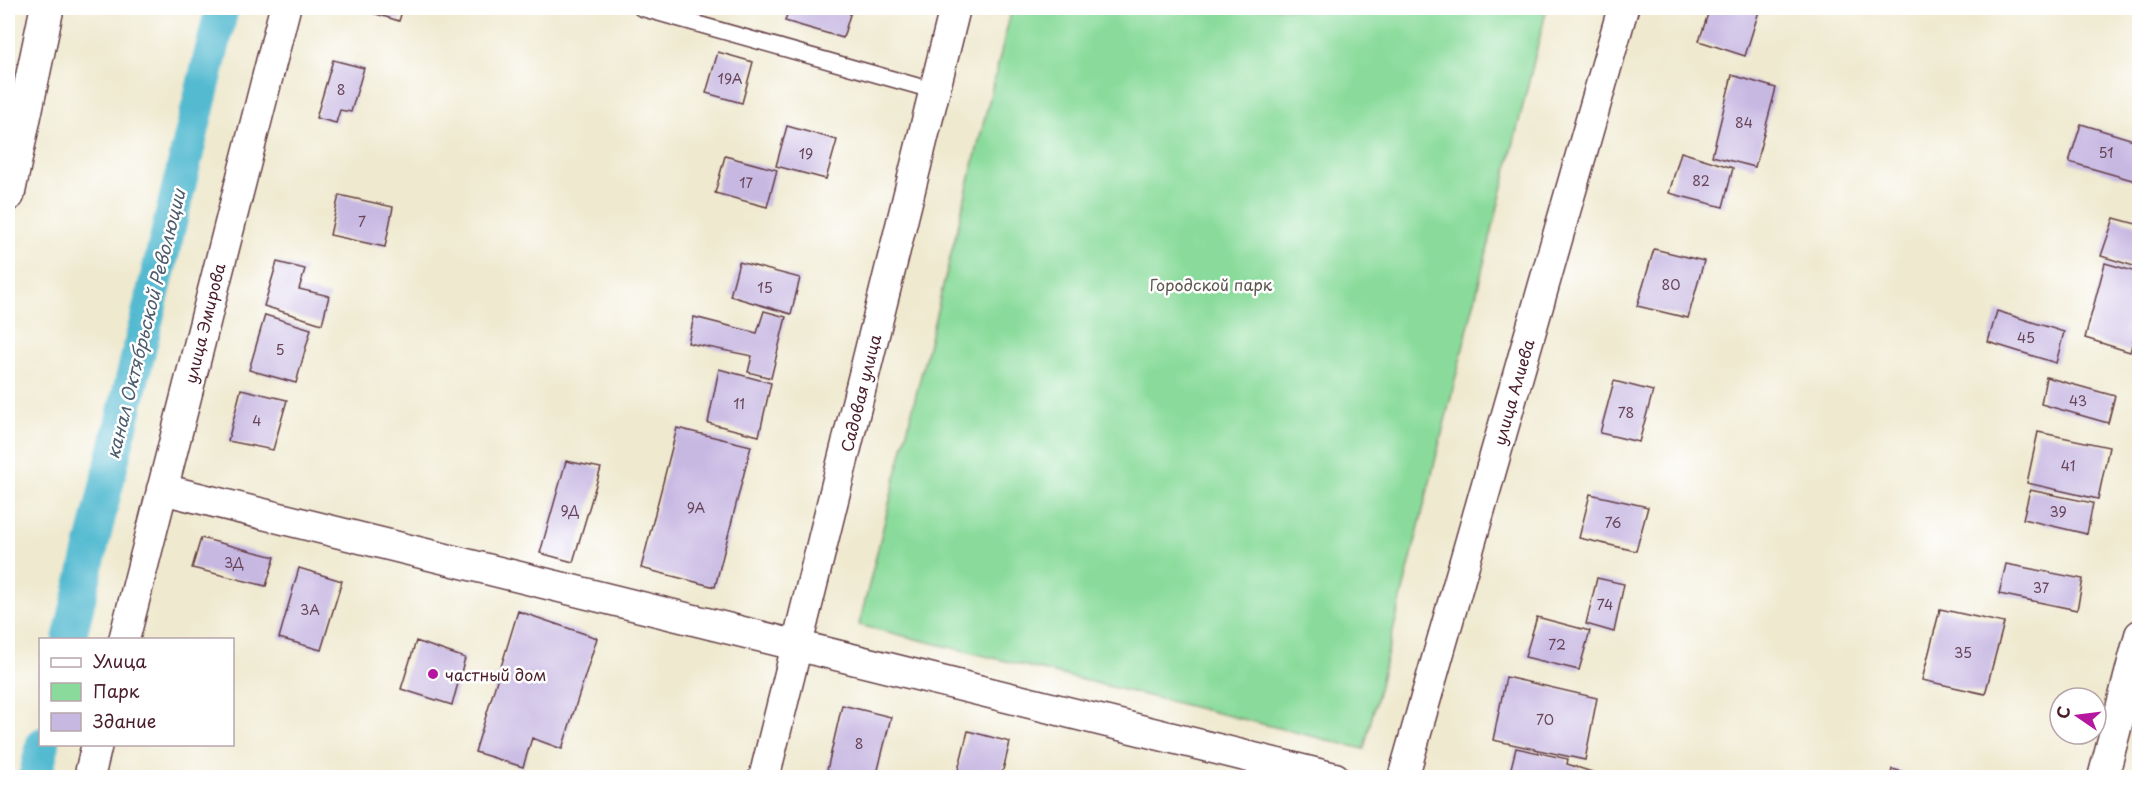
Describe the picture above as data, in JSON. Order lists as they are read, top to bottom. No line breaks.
{"streets":{"street":["улица Эмирова","улица Алиева","Садовая улица"]},"water":["канал Октябрьской Революции"],"parks":["Городской парк"],"places":["частный дом"],"house_numbers":["19А","8","84","51","19","82","17","7","80","15","45","5","43","11","78","4","41","9А","9Д","39","76","3Д","37","74","3А","72","35","70","8"],"legend":["Улица","Парк","Здание"],"north":"left"}
